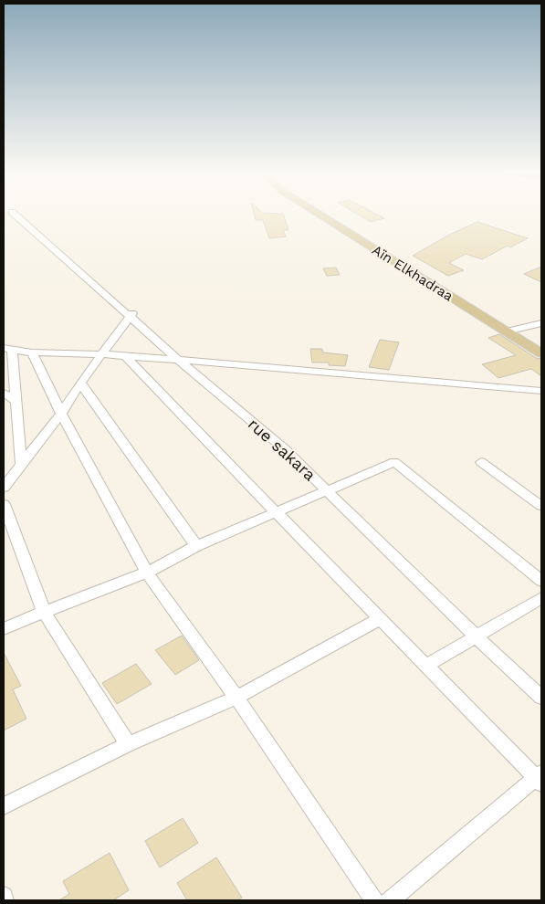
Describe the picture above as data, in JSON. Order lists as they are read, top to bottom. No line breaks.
{"streets":{"main road":["Aïn Elkhadraa"],"street":["rue sakara"]}}
